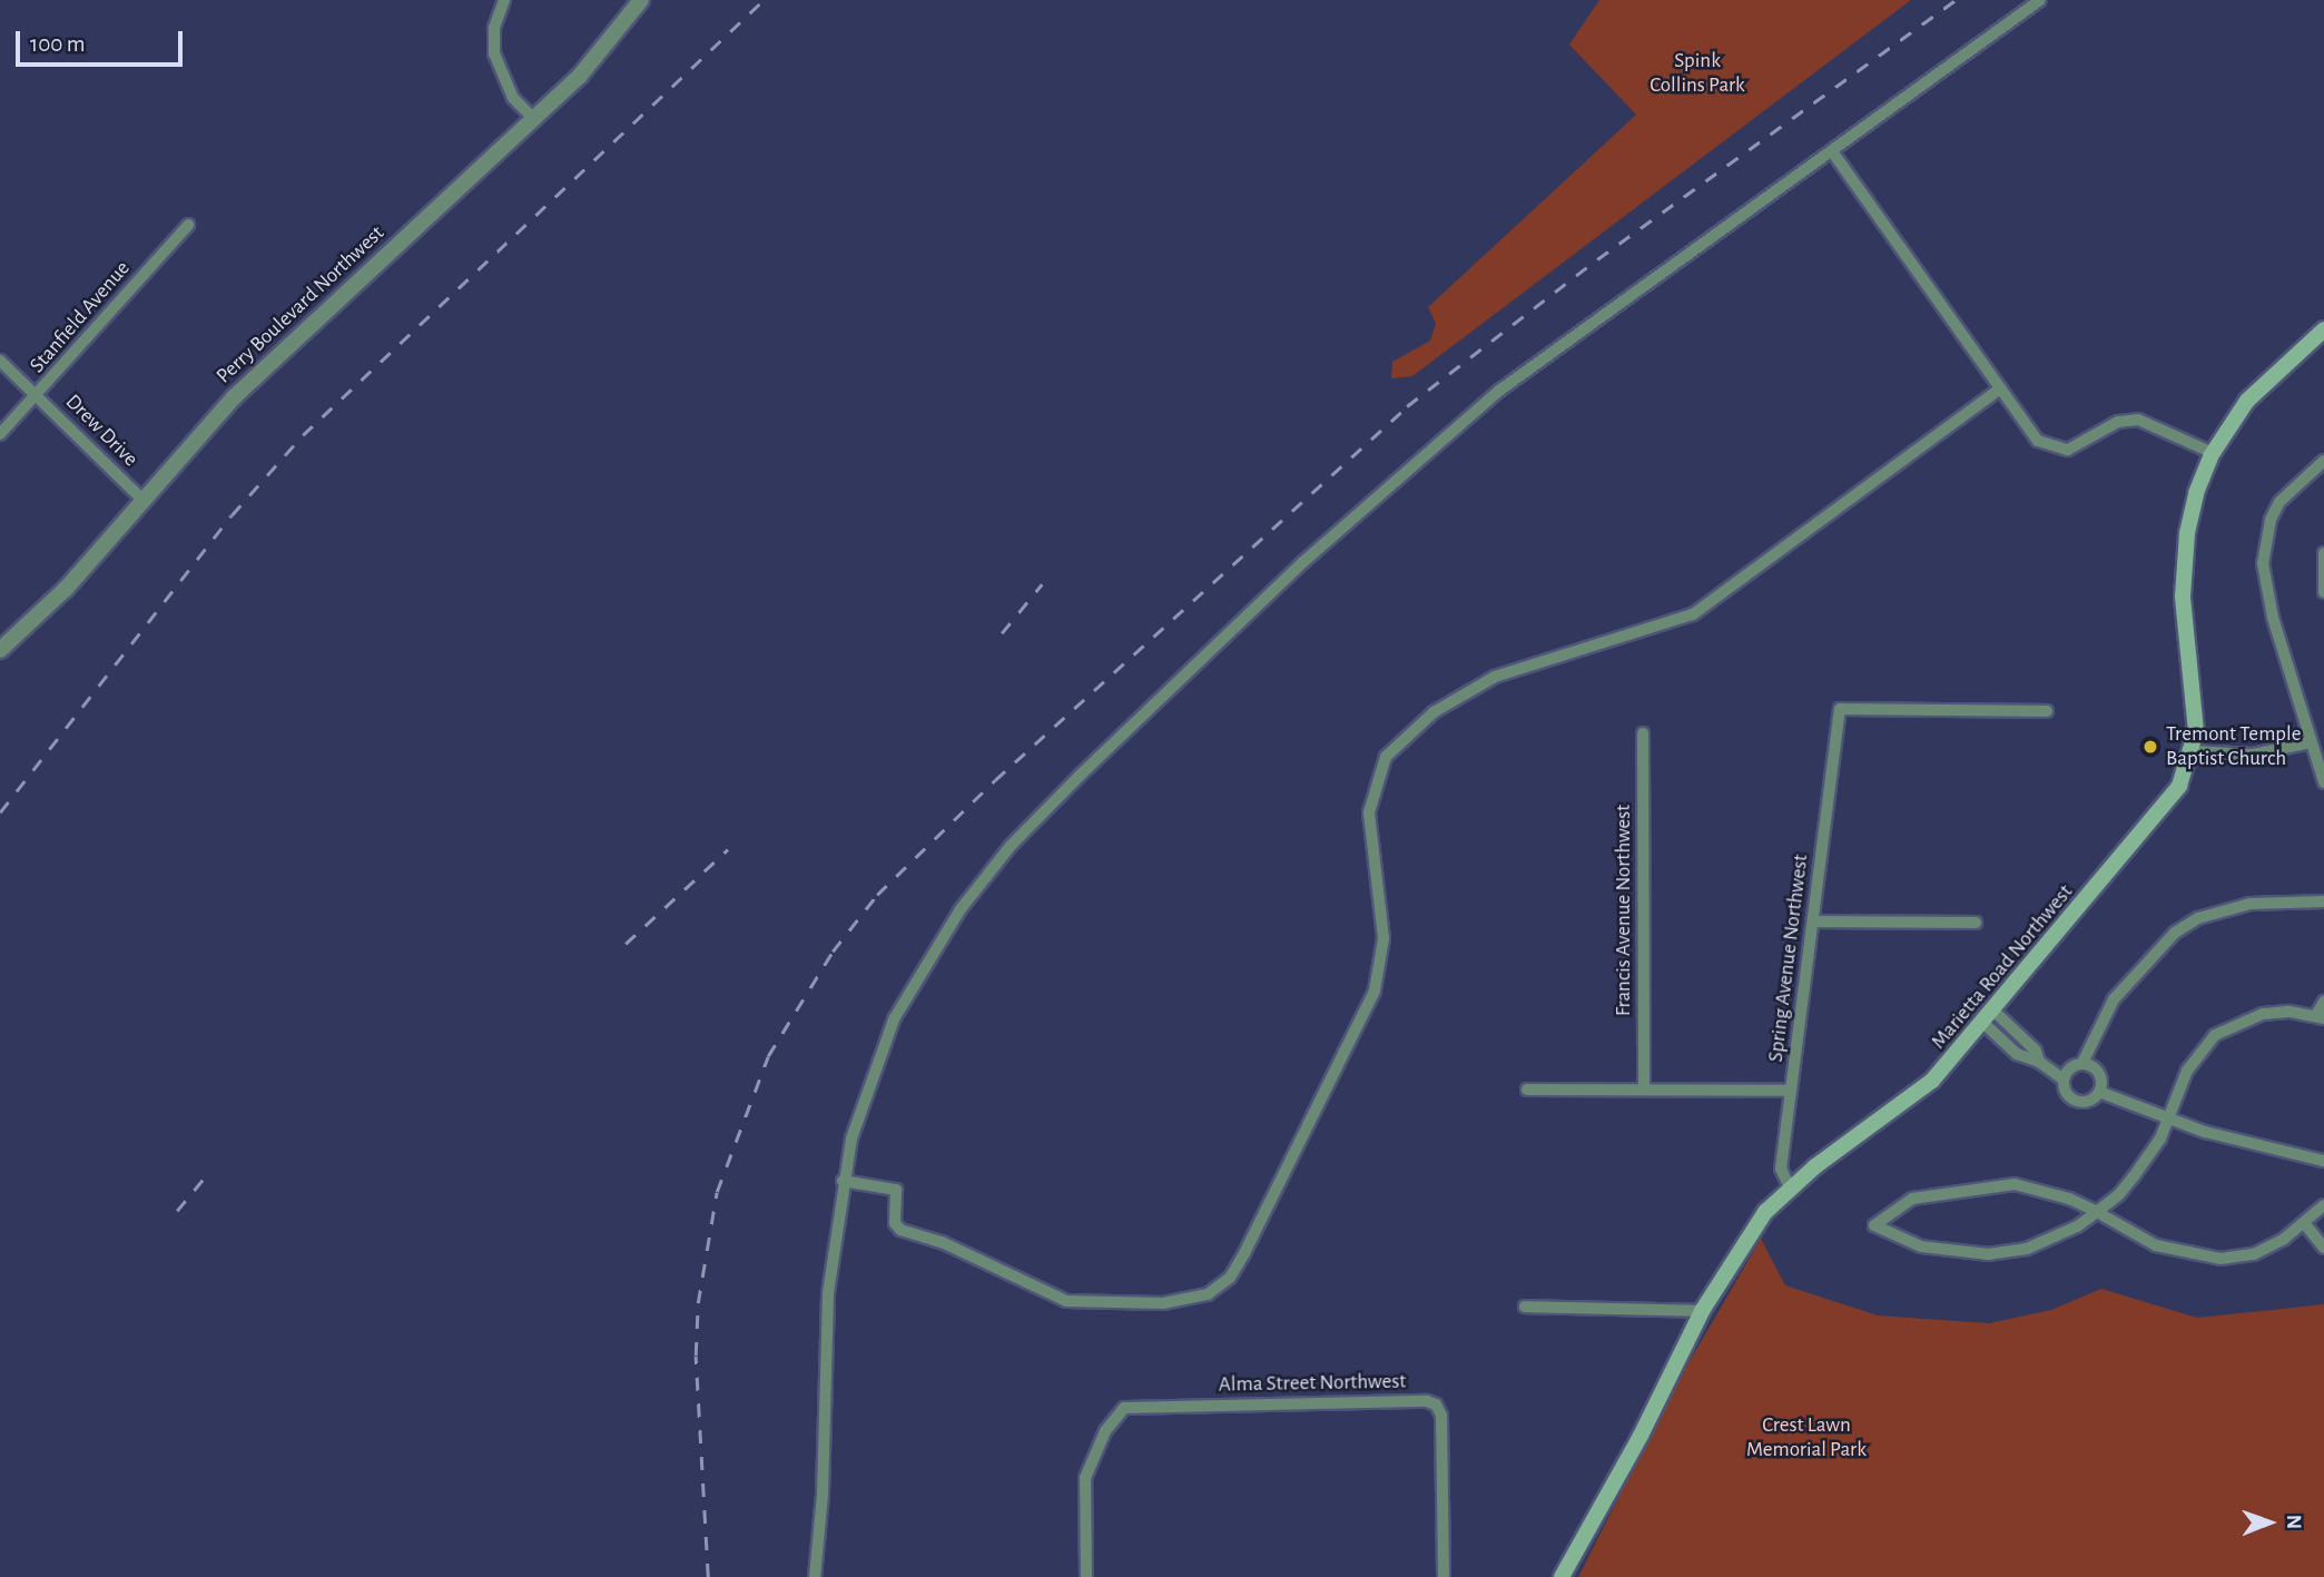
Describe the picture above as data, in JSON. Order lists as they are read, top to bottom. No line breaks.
{"streets":{"main road":["Marietta Road Northwest"],"street":["Perry Boulevard Northwest","Stanfield Avenue","Drew Drive","Francis Avenue Northwest","Spring Avenue Northwest","Alma Street Northwest"]},"crossings":[["Perry Boulevard Northwest","Drew Drive"],["Stanfield Avenue","Drew Drive"],["Spring Avenue Northwest","Marietta Road Northwest"]],"parks":["Spink Collins Park","Crest Lawn Memorial Park"],"places":["Tremont Temple Baptist Church"],"scale_bar":"100 m","north":"right"}
